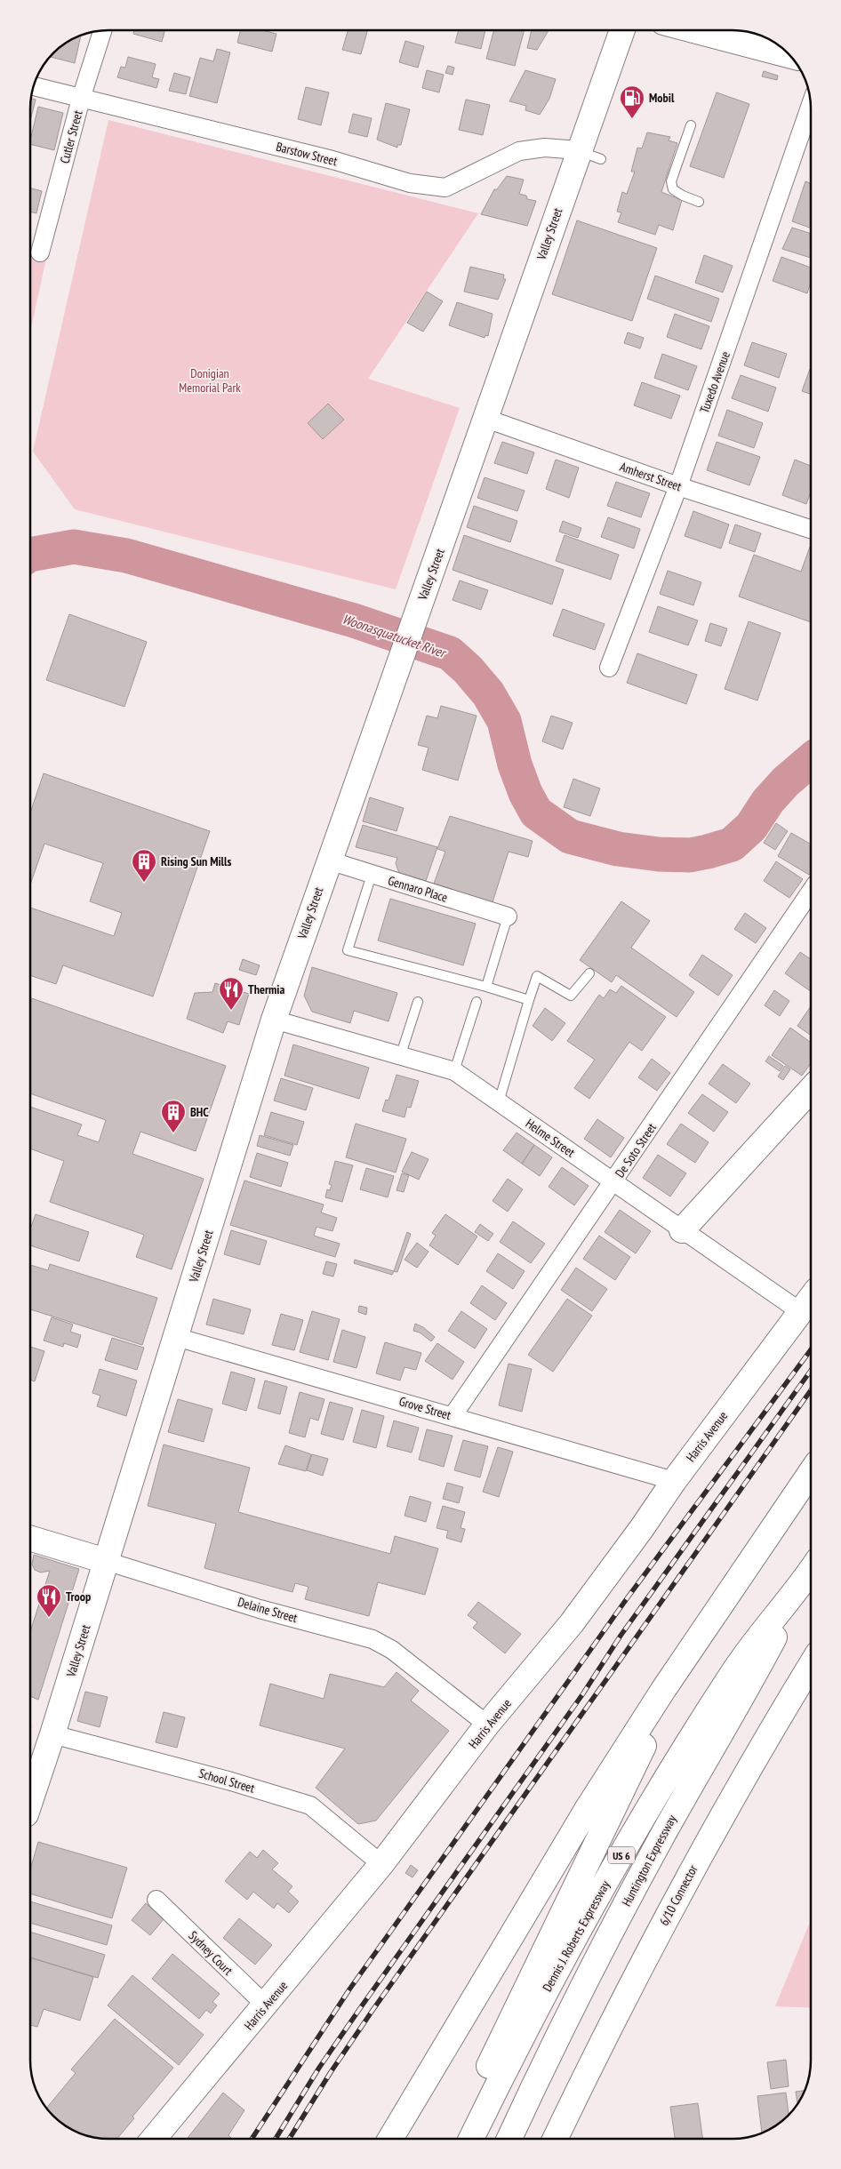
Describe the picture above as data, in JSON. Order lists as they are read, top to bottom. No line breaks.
{"streets":{"main road":["Valley Street","Harris Avenue","Delaine Street","US 6","Huntington Expressway","6/10 Connector","Dennis J. Roberts Expressway"],"street":["Cutler Street","Barstow Street","Tuxedo Avenue","Amherst Street","Gennaro Place","Helme Street","De Soto Street","Grove Street","School Street","Sydney Court"]},"crossings":[["Cutler Street","Barstow Street"],["Barstow Street","Valley Street"],["Valley Street","Amherst Street"],["Valley Street","Gennaro Place"],["Valley Street","Helme Street"],["Valley Street","Grove Street"],["Valley Street","Delaine Street"],["Valley Street","School Street"],["Tuxedo Avenue","Amherst Street"],["Helme Street","De Soto Street"],["Helme Street","Harris Avenue"],["De Soto Street","Grove Street"],["Grove Street","Harris Avenue"],["Harris Avenue","Delaine Street"],["Harris Avenue","School Street"],["Harris Avenue","Sydney Court"],["US 6","Huntington Expressway"],["US 6","Dennis J. Roberts Expressway"],["Huntington Expressway","Dennis J. Roberts Expressway"]],"water":["Woonasquatucket River"],"parks":["Donigian Memorial Park"],"places":{"fuel station":["Mobil"],"building":["Rising Sun Mills","BHC"],"restaurant":["Thermia","Troop"]}}
